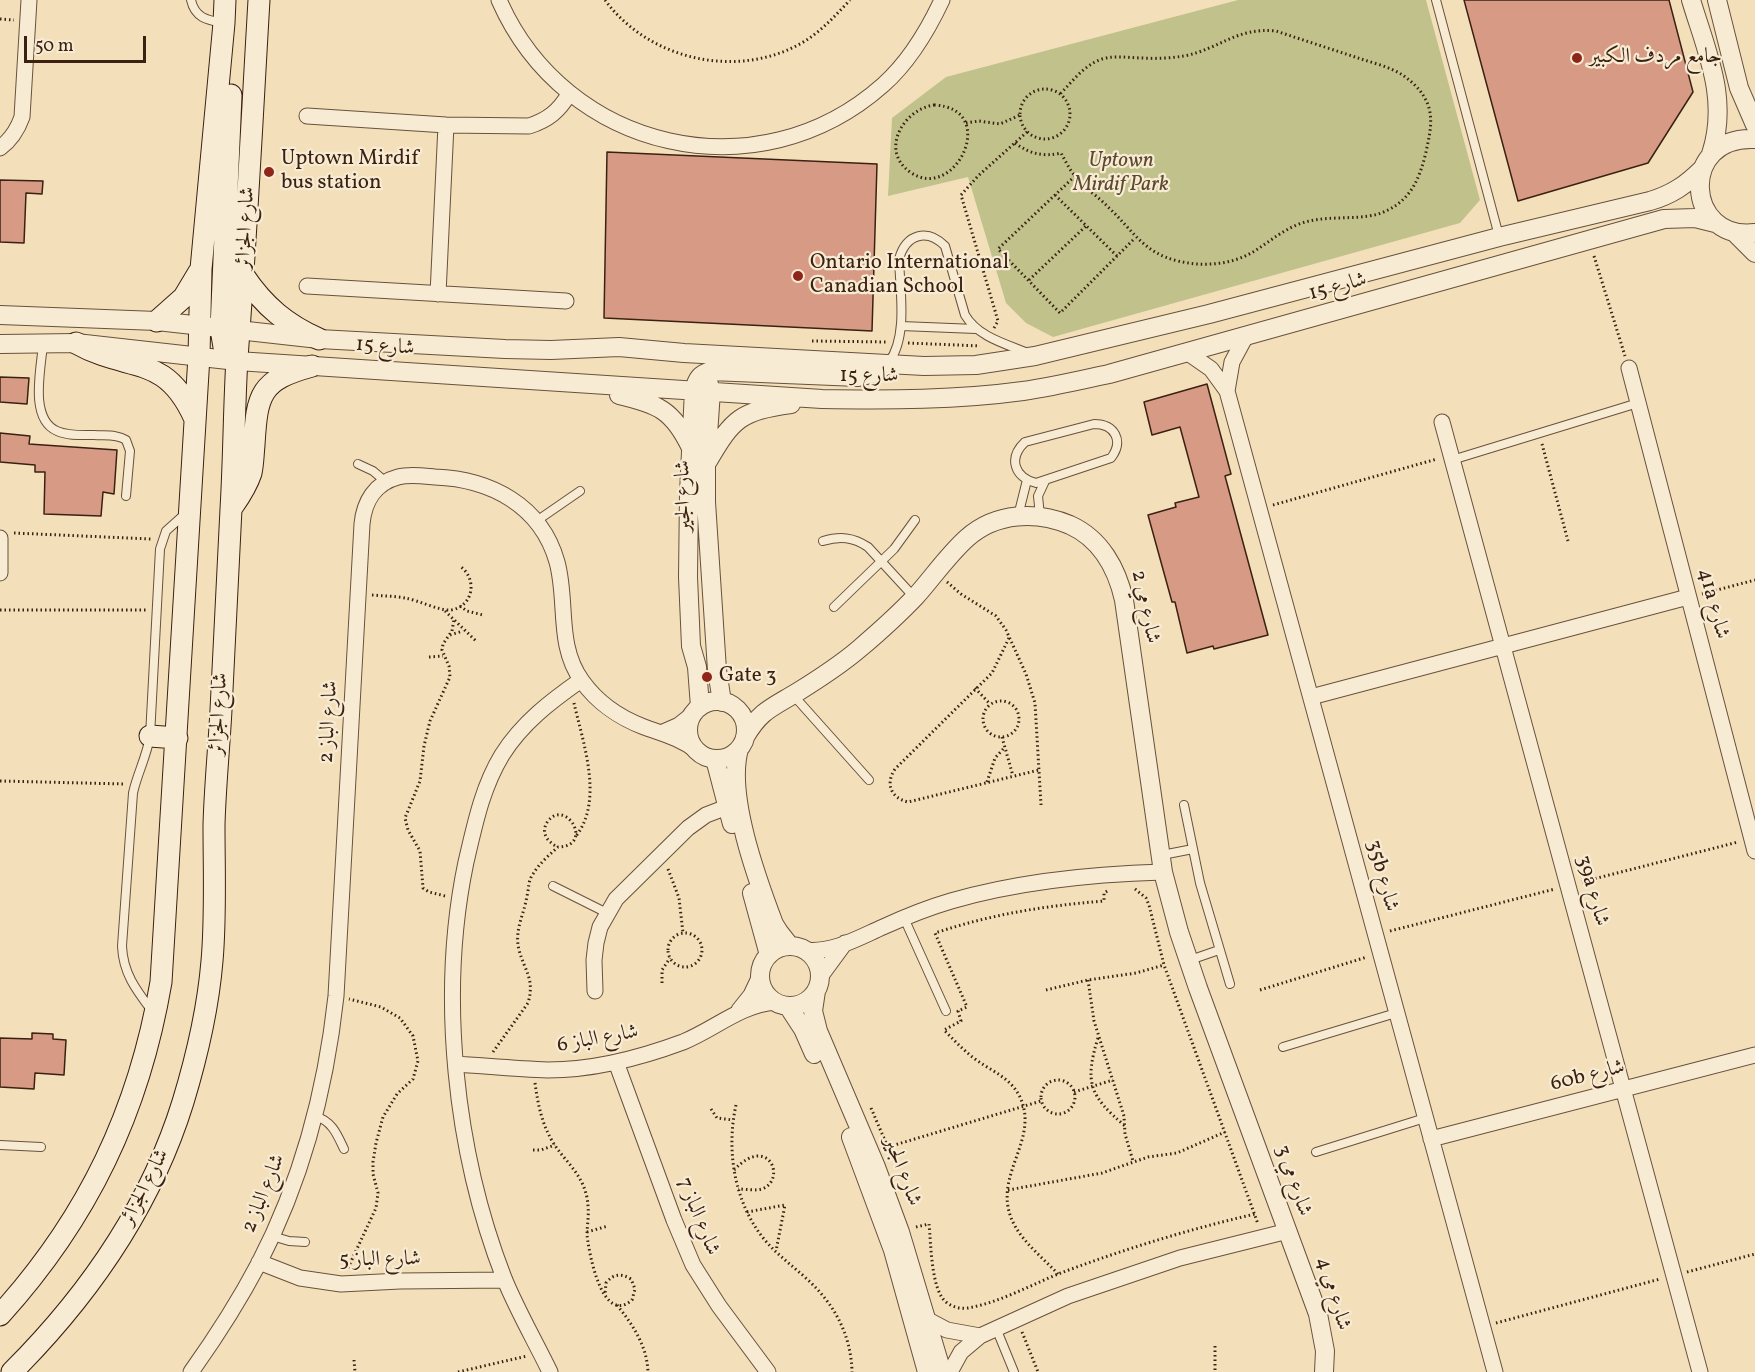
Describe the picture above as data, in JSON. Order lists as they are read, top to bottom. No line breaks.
{"streets":{"main road":["شارع الجزائر"],"street":["شارع 15","شارع الجير","41a شارع","شارع مي 2","شارع الباز 2","35b شارع","39a شارع","شارع الباز 6","60b شارع","شارع مي 3","شارع الباز 7","شارع الباز 5","شارع مي 4"]},"crossings":[["شارع الجزائر","شارع 15"],["شارع 15","شارع الجير"],["شارع 15","35b شارع"],["شارع الجير","شارع مي 2"],["شارع الجير","شارع الباز 6"],["شارع مي 2","شارع مي 3"],["شارع الباز 2","شارع الباز 5"],["35b شارع","60b شارع"],["39a شارع","60b شارع"],["شارع الباز 6","شارع الباز 7"],["شارع مي 3","شارع مي 4"]],"parks":["Uptown Mirdif Park"],"places":["جامع مردف الكبير","Uptown Mirdif bus station","Ontario International Canadian School","Gate 3"],"scale_bar":"50 m"}
